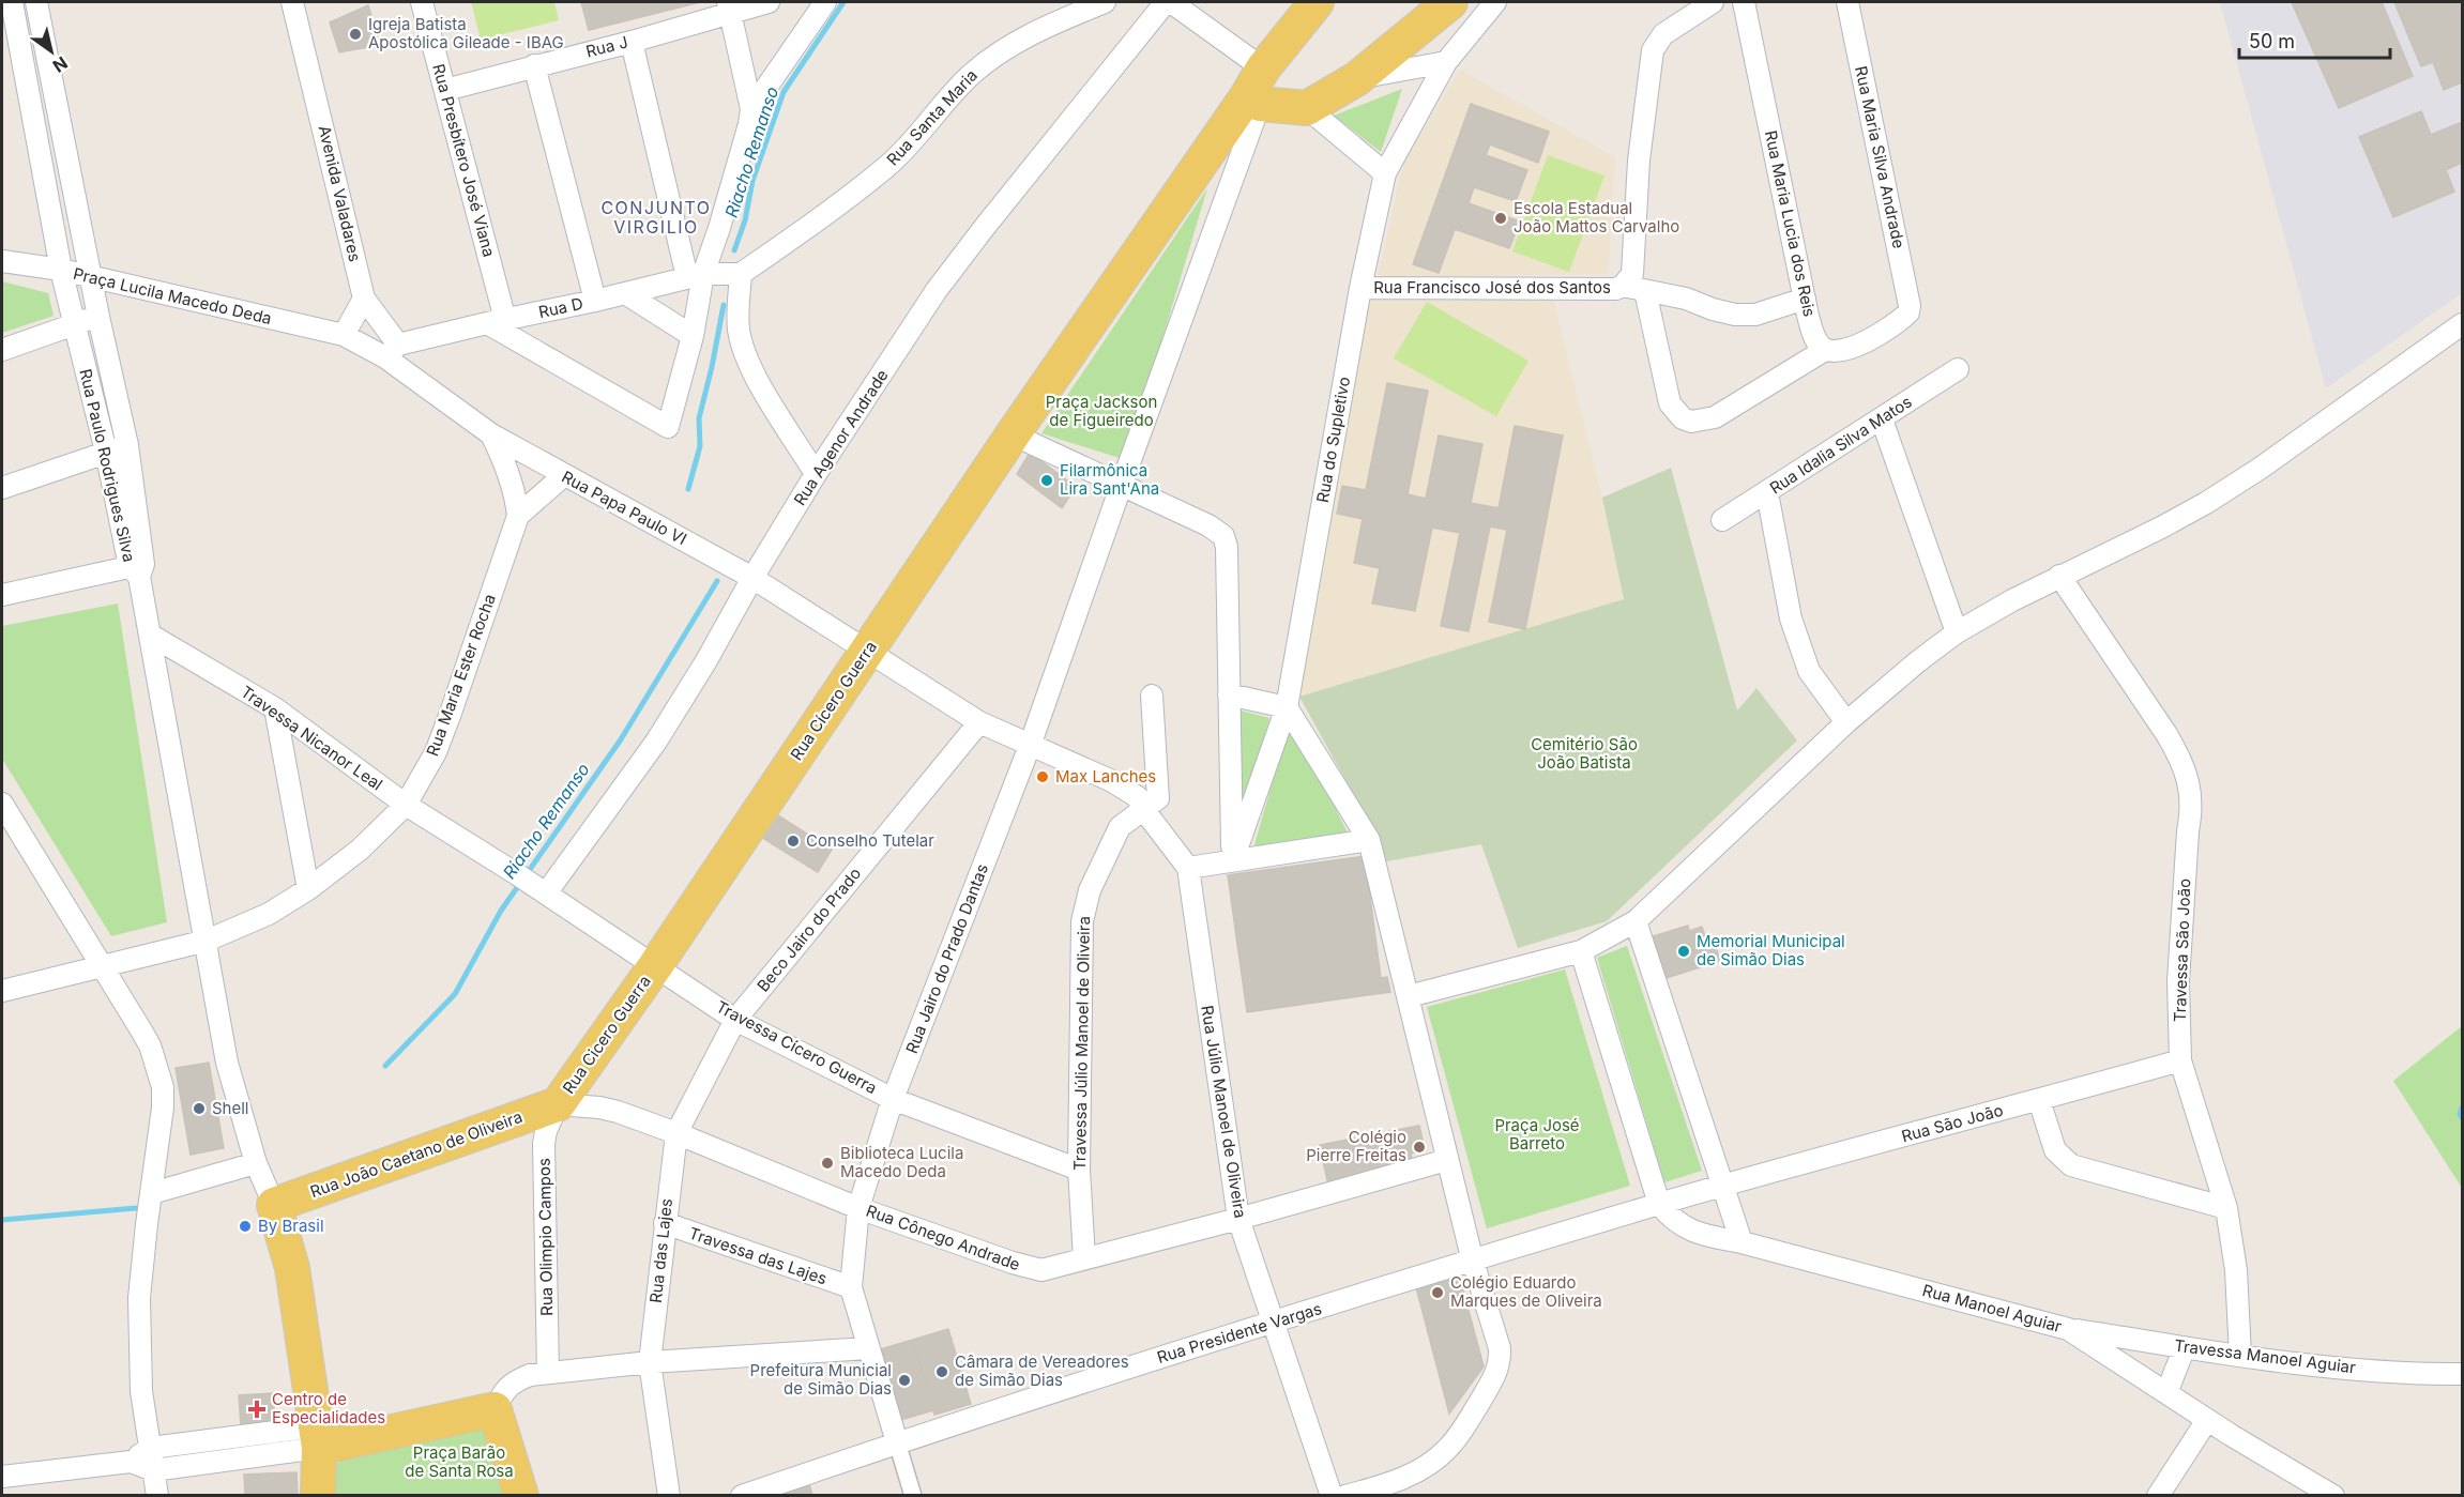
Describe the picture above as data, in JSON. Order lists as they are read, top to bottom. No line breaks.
{"streets":{"main road":["Rua Cícero Guerra","Rua Cicero Guerra","Rua João Caetano de Oliveira"],"street":["Rua J","Rua Santa Maria","Rua Maria Silva Andrade","Rua Presbítero José Viana","Avenida Valadares","Rua Maria Lucia dos Reis","Rua Francisco José dos Santos","Praça Lucila Macedo Deda","Rua D","Rua Agenor Andrade","Rua do Supletivo","Rua Idalia Silva Matos","Rua Paulo Rodrigues Silva","Rua Papa Paulo VI","Rua Maria Ester Rocha","Travessa Nicanor Leal","Beco Jairo do Prado","Travessa São João","Rua Jairo do Prado Dantas","Travessa Júlio Manoel de Oliveira","Travessa Cícero Guerra","Rua Júlio Manoel de Oliveira","Rua São João","Rua Olimpio Campos","Rua Cônego Andrade","Rua das Lajes","Travessa das Lajes","Rua Manoel Aguiar","Rua Presidente Vargas","Travessa Manoel Aguiar"]},"crossings":[["Rua J","Rua Presbítero José Viana"],["Rua Santa Maria","Rua D"],["Rua Maria Silva Andrade","Rua Maria Lucia dos Reis"],["Rua Presbítero José Viana","Rua D"],["Rua Maria Lucia dos Reis","Rua Francisco José dos Santos"],["Rua Francisco José dos Santos","Rua do Supletivo"],["Praça Lucila Macedo Deda","Rua Paulo Rodrigues Silva"],["Rua D","Rua Papa Paulo VI"],["Rua Agenor Andrade","Rua Papa Paulo VI"],["Rua Agenor Andrade","Travessa Nicanor Leal"],["Rua Agenor Andrade","Travessa Cícero Guerra"],["Rua Papa Paulo VI","Rua Maria Ester Rocha"],["Rua Papa Paulo VI","Rua Cícero Guerra"],["Rua Papa Paulo VI","Beco Jairo do Prado"],["Rua Papa Paulo VI","Rua Jairo do Prado Dantas"],["Rua Maria Ester Rocha","Travessa Nicanor Leal"],["Rua Cícero Guerra","Rua Cicero Guerra"],["Rua Cícero Guerra","Travessa Cícero Guerra"],["Travessa Nicanor Leal","Travessa Cícero Guerra"],["Beco Jairo do Prado","Travessa Cícero Guerra"],["Beco Jairo do Prado","Rua das Lajes"],["Travessa São João","Rua São João"],["Travessa São João","Travessa Manoel Aguiar"],["Rua Jairo do Prado Dantas","Travessa Cícero Guerra"],["Rua Jairo do Prado Dantas","Rua Cônego Andrade"],["Rua Jairo do Prado Dantas","Travessa das Lajes"],["Rua Jairo do Prado Dantas","Rua Presidente Vargas"],["Rua Cicero Guerra","Travessa Cícero Guerra"],["Rua Cicero Guerra","Rua João Caetano de Oliveira"],["Rua Cicero Guerra","Rua Olimpio Campos"],["Rua Cicero Guerra","Rua Cônego Andrade"],["Travessa Júlio Manoel de Oliveira","Travessa Cícero Guerra"],["Travessa Júlio Manoel de Oliveira","Rua Cônego Andrade"],["Travessa Cícero Guerra","Rua das Lajes"],["Rua Júlio Manoel de Oliveira","Rua Cônego Andrade"],["Rua Júlio Manoel de Oliveira","Rua Presidente Vargas"],["Rua João Caetano de Oliveira","Rua Olimpio Campos"],["Rua João Caetano de Oliveira","Rua Cônego Andrade"],["Rua Olimpio Campos","Rua Cônego Andrade"],["Rua Cônego Andrade","Rua das Lajes"],["Rua das Lajes","Travessa das Lajes"],["Rua Manoel Aguiar","Travessa Manoel Aguiar"]],"districts":["CONJUNTO VIRGILIO"],"water":["Riacho Remanso"],"parks":["Praça Jackson de Figueiredo","Cemitério São João Batista","Praça José Barreto","Praça Barão de Santa Rosa"],"places":{"other":["Igreja Batista Apostólica Gileade - IBAG","Escola Estadual João Mattos Carvalho","Filarmônica Lira Sant'Ana","Max Lanches","Conselho Tutelar","Memorial Municipal de Simão Dias","Shell","Colégio Pierre Freitas","Biblioteca Lucila Macedo Deda","By Brasil","Colégio Eduardo Marques de Oliveira","Câmara de Vereadores de Simão Dias","Prefeitura Municial de Simão Dias"],"health":["Centro de Especialidades"]},"scale_bar":"50 m","north":"bottom right"}
